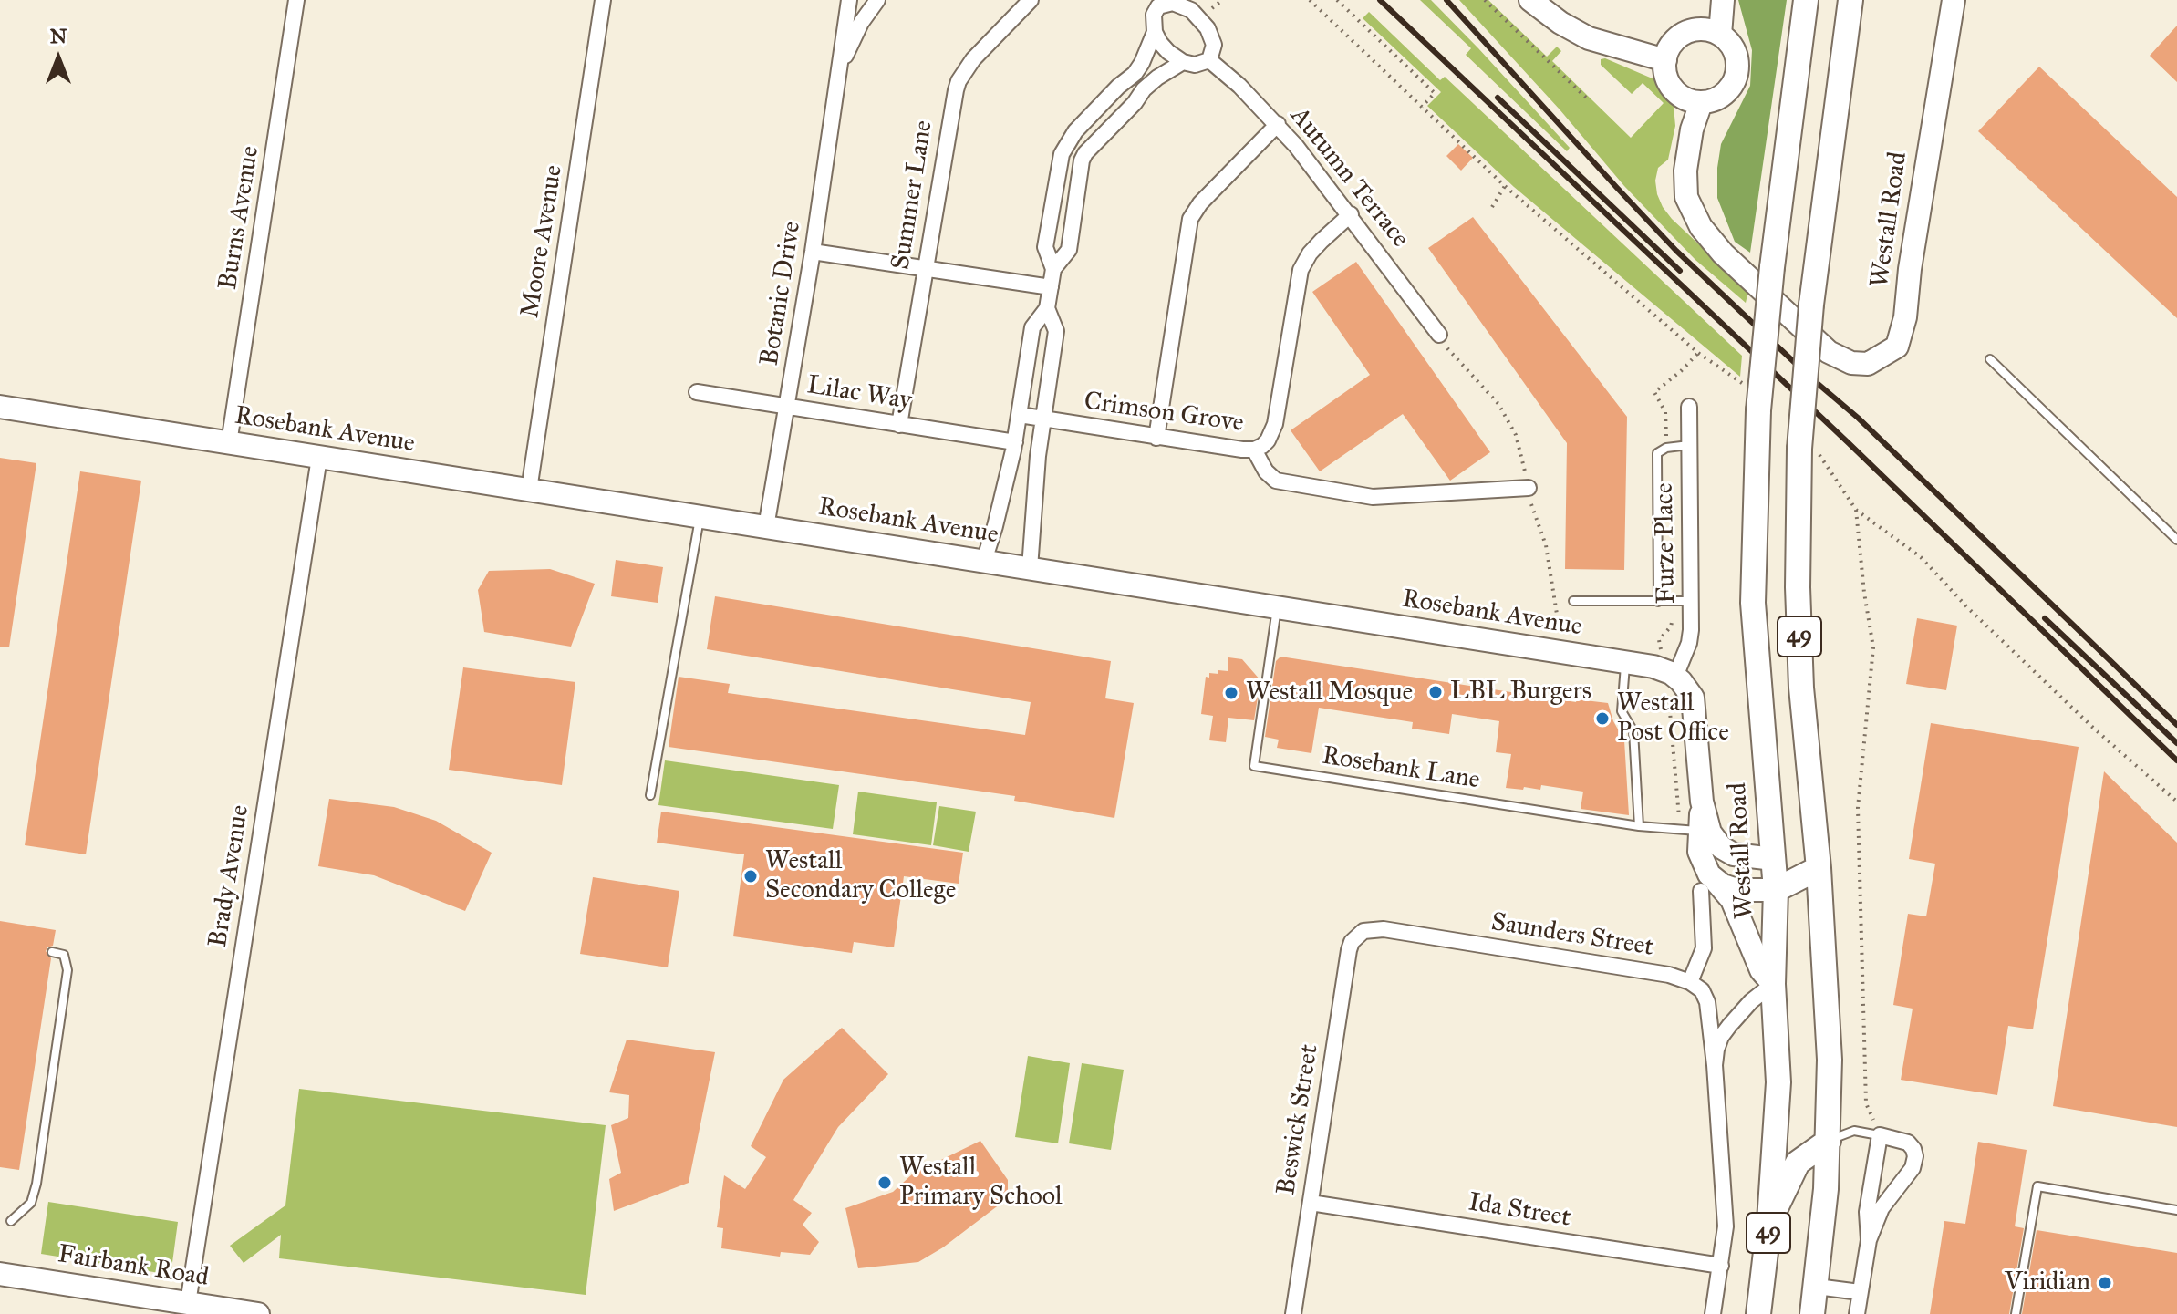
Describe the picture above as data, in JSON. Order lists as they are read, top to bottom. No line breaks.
{"streets":{"main road":["Westall Road","49"],"street":["Autumn Terrace","Summer Lane","Burns Avenue","Moore Avenue","Botanic Drive","Lilac Way","Crimson Grove","Rosebank Avenue","Furze Place","Brady Avenue","Saunders Street","Beswick Street","Ida Street","Fairbank Road"],"lane":["Rosebank Lane"]},"crossings":[["Autumn Terrace","Crimson Grove"],["Summer Lane","Lilac Way"],["Burns Avenue","Rosebank Avenue"],["Moore Avenue","Rosebank Avenue"],["Botanic Drive","Lilac Way"],["Botanic Drive","Rosebank Avenue"],["Rosebank Avenue","Furze Place"],["Rosebank Avenue","Rosebank Lane"],["Rosebank Avenue","Brady Avenue"],["Brady Avenue","Fairbank Road"],["Saunders Street","Beswick Street"],["Beswick Street","Ida Street"]],"places":["LBL Burgers","Westall Mosque","Westall Post Office","Westall Secondary College","Westall Primary School","Viridian"],"north":"top"}
